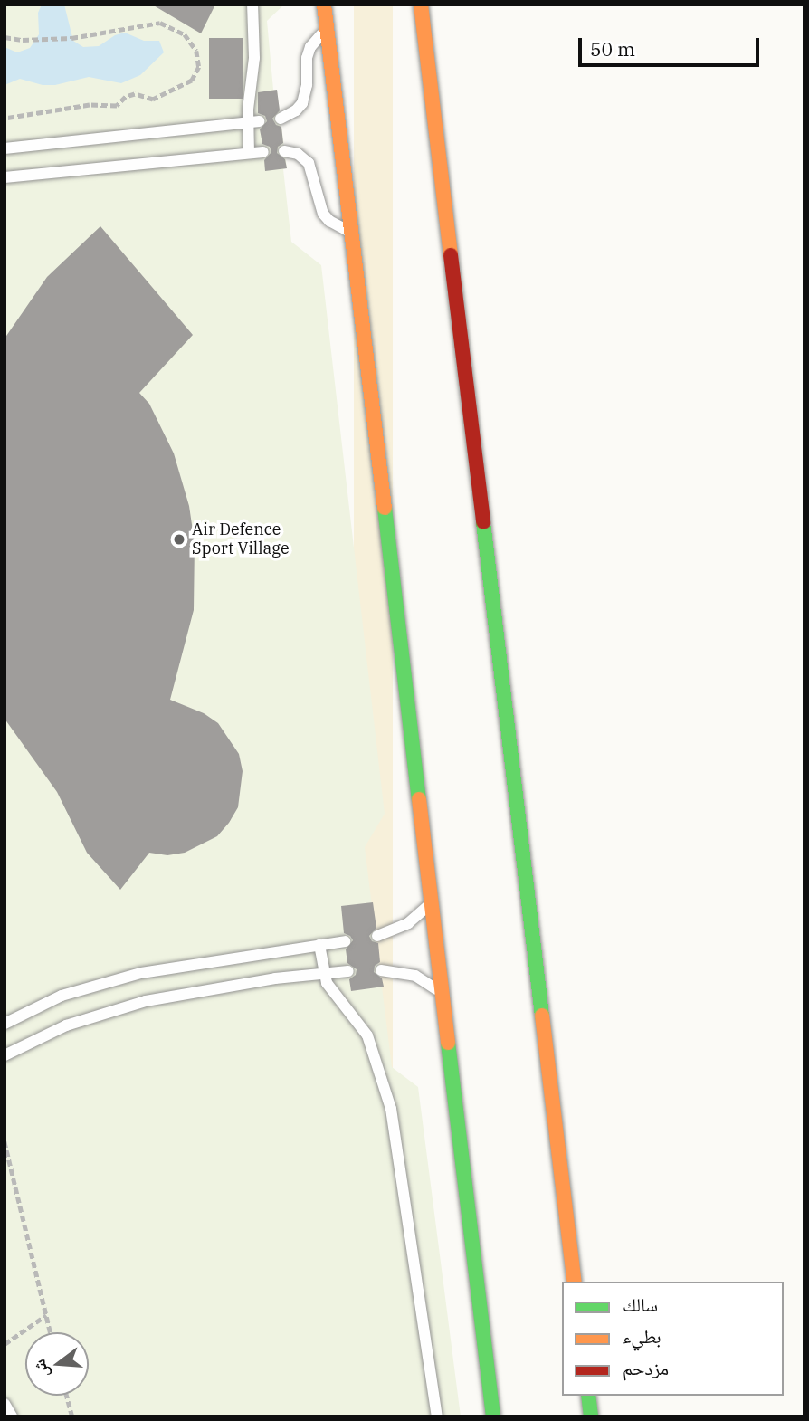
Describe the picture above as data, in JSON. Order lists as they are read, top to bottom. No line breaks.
{"places":["Air Defence Sport Village"],"legend":["سالك","بطيء","مزدحم"],"scale_bar":"50 m","north":"left"}
